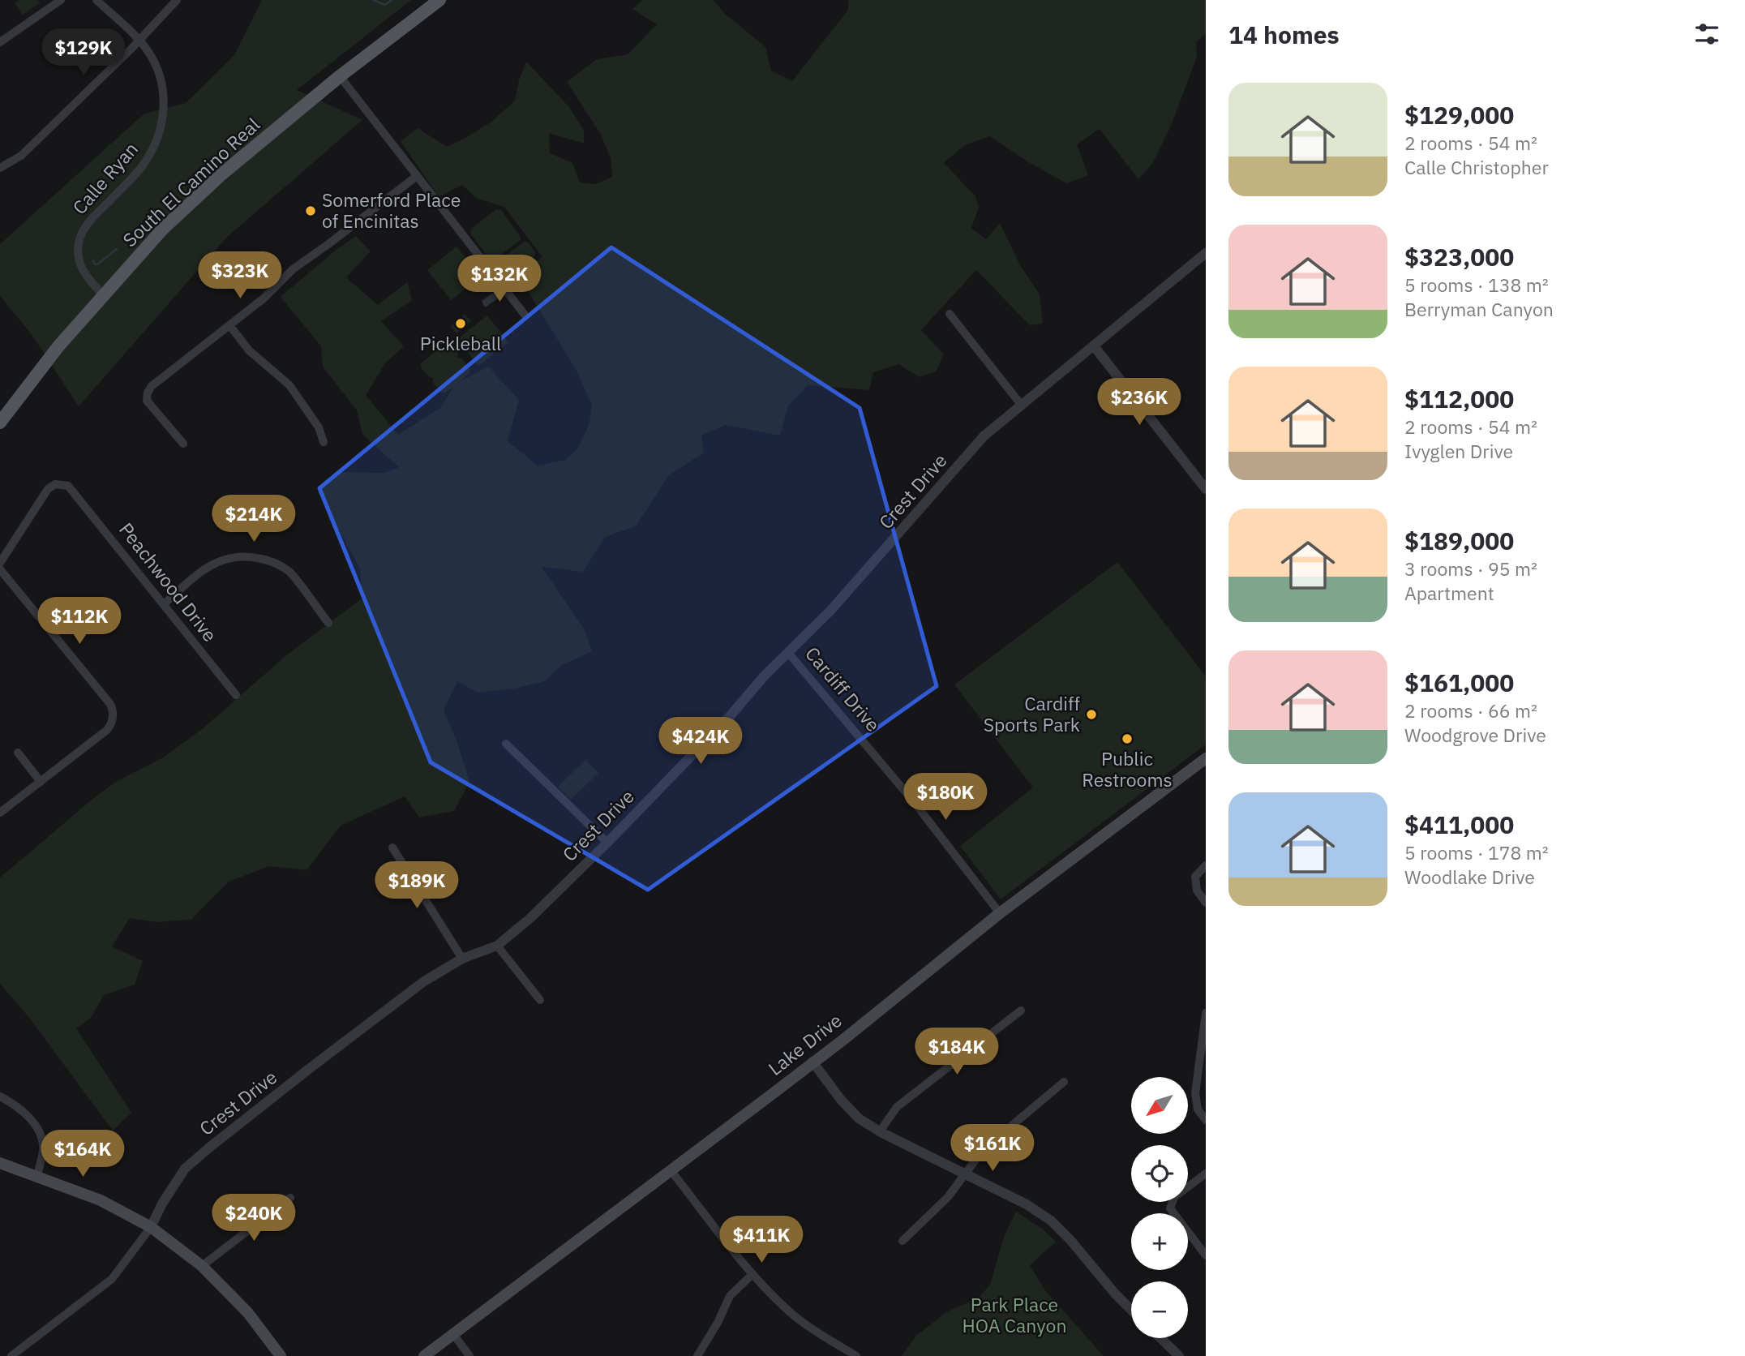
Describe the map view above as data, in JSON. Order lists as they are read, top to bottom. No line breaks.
{"streets":{"main road":["South El Camino Real","Lake Drive"],"street":["Calle Ryan","Crest Drive","Peachwood Drive","Cardiff Drive"]},"crossings":[["Calle Ryan","South El Camino Real"],["Crest Drive","Cardiff Drive"],["Cardiff Drive","Lake Drive"]],"parks":["Park Place HOA Canyon"],"places":["Somerford Place of Encinitas","Pickleball","Cardiff Sports Park","Public Restrooms"],"north":"bottom left","page":{"heading":"14 homes","price":["$129K","$323K","$132K","$236K","$214K","$112K","$424K","$180K","$189K","$184K","$161K","$164K","$240K","$411K"],"list":[{"name":"$129,000","note":"2 rooms · 54 m² · Calle Christopher"},{"name":"$323,000","note":"5 rooms · 138 m² · Berryman Canyon"},{"name":"$112,000","note":"2 rooms · 54 m² · Ivyglen Drive"},{"name":"$189,000","note":"3 rooms · 95 m² · Apartment"},{"name":"$161,000","note":"2 rooms · 66 m² · Woodgrove Drive"},{"name":"$411,000","note":"5 rooms · 178 m² · Woodlake Drive"}],"map_buttons":["+","−"]}}
